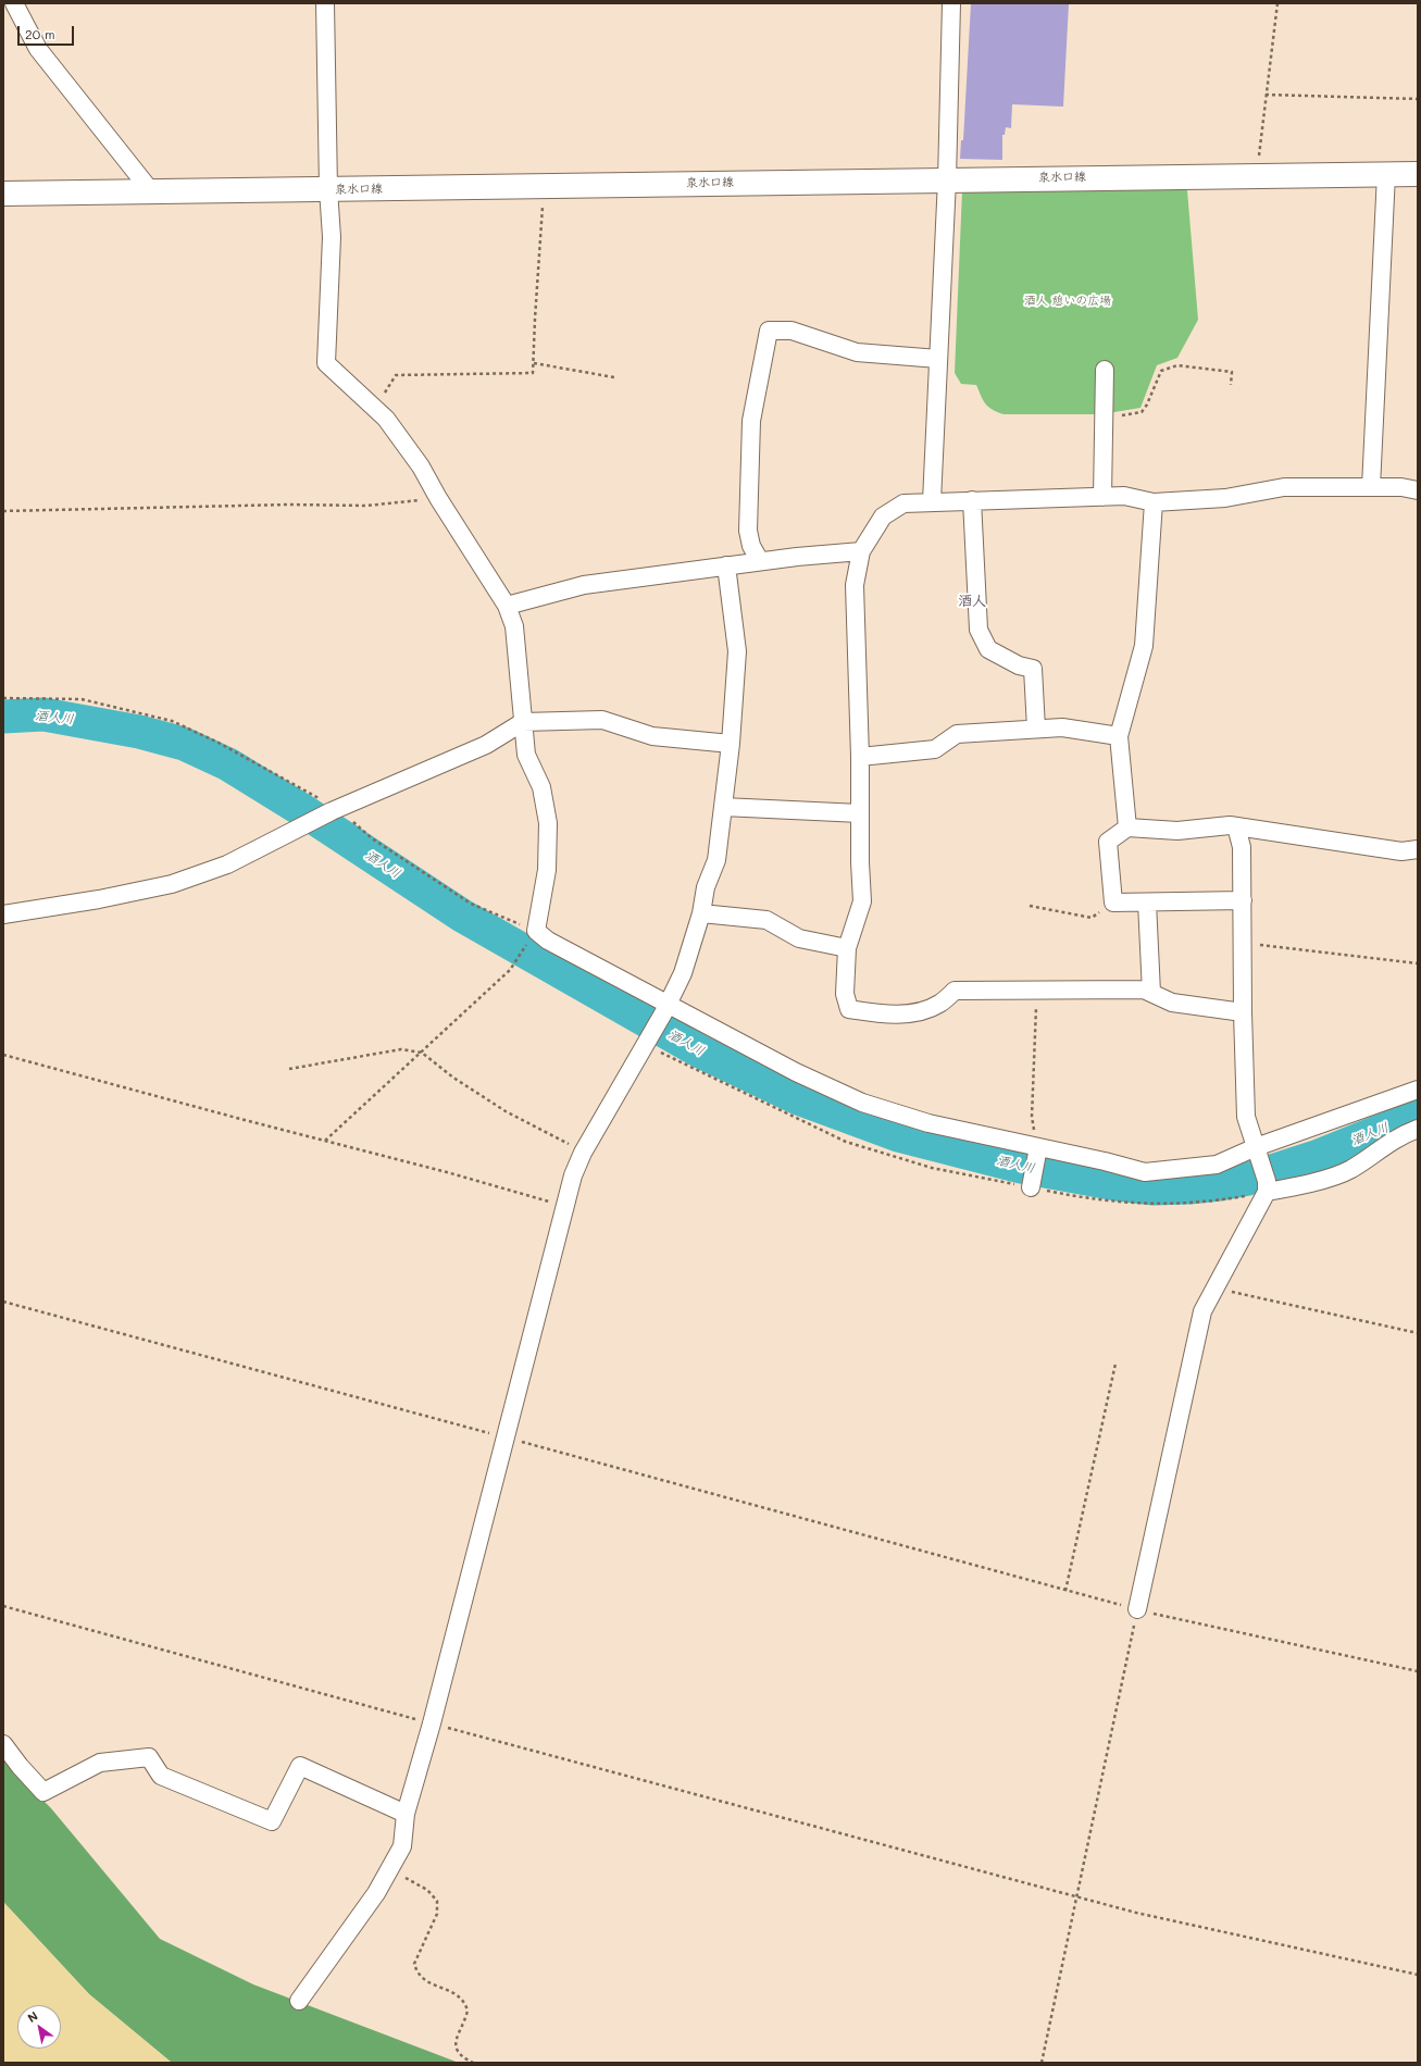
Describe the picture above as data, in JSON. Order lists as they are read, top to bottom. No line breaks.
{"streets":{"main road":["泉水口線"]},"districts":["酒人"],"water":["酒人川"],"parks":["酒人 憩いの広場"],"scale_bar":"20 m","north":"top left"}
